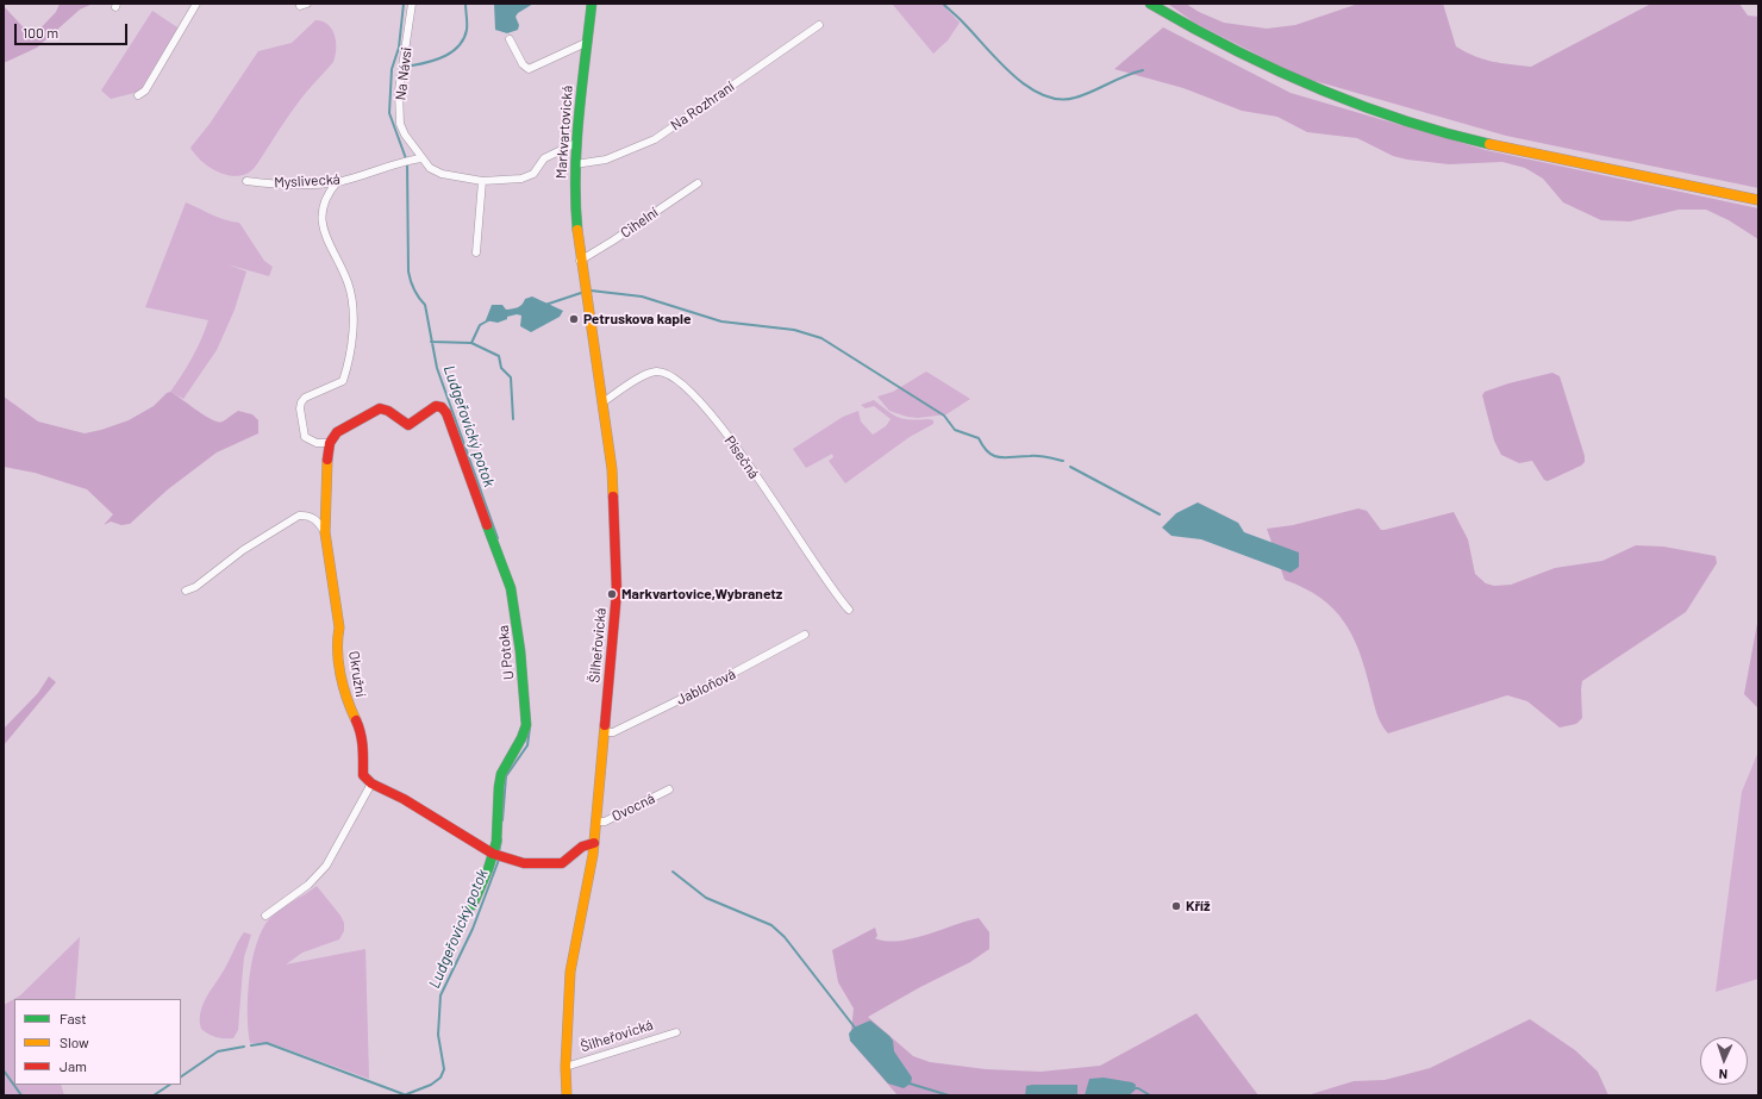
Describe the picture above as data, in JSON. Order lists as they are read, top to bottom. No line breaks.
{"streets":{"street":["Na Návsi","Na Rozhraní","Markvartovická","Myslivecká","Cihelní","Písečná","Šilheřovická","U Potoka","Okružní","Jabloňová","Ovocná"]},"crossings":[["Na Návsi","Markvartovická"],["Na Návsi","Myslivecká"],["Na Rozhraní","Markvartovická"],["Markvartovická","Šilheřovická"],["Cihelní","Šilheřovická"],["Písečná","Šilheřovická"],["Šilheřovická","Jabloňová"],["Šilheřovická","Ovocná"],["U Potoka","Okružní"]],"water":["Ludgeřovický potok"],"places":["Petruskova kaple","Markvartovice,Wybranetz","Kříž"],"legend":["Fast","Slow","Jam"],"scale_bar":"100 m","north":"bottom"}
